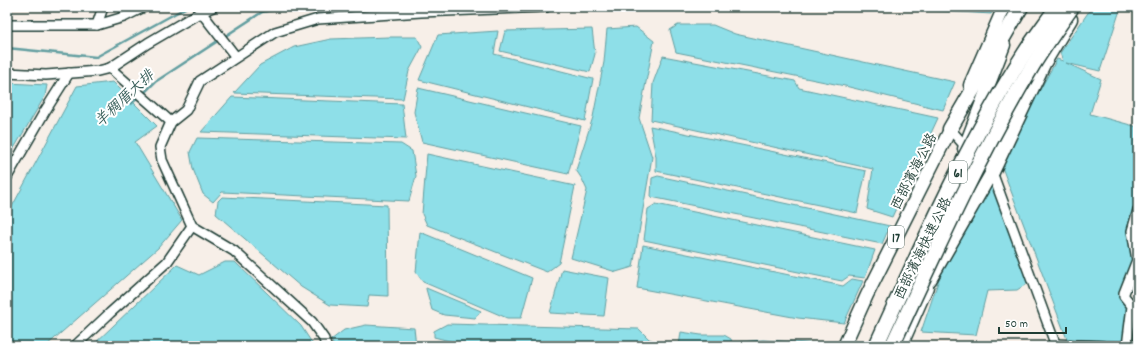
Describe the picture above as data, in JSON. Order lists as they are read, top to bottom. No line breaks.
{"streets":{"highway":["61","西部濱海快速公路"],"main road":["西部濱海公路","17"]},"water":["羊稠厝大排"],"scale_bar":"50 m"}
